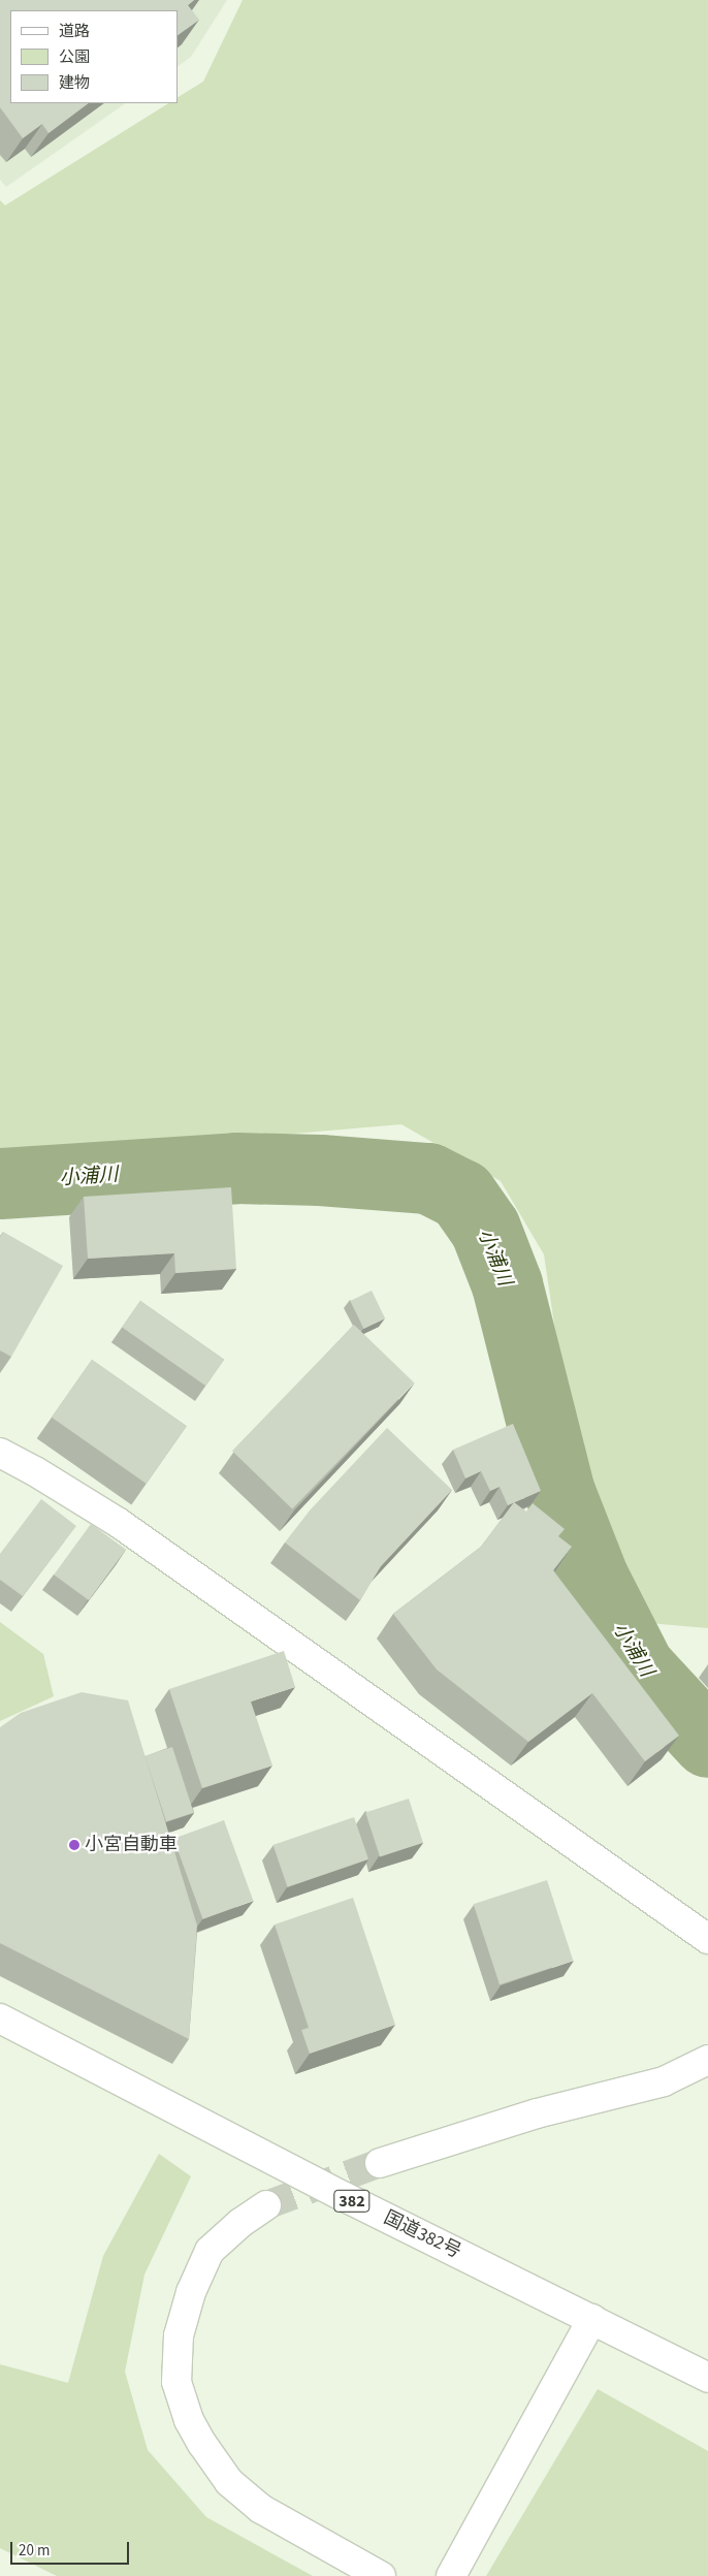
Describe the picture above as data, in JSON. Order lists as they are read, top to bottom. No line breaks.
{"streets":{"main road":["382","国道382号"]},"water":["小浦川"],"places":["小宮自動車"],"legend":["道路","公園","建物"],"scale_bar":"20 m"}
